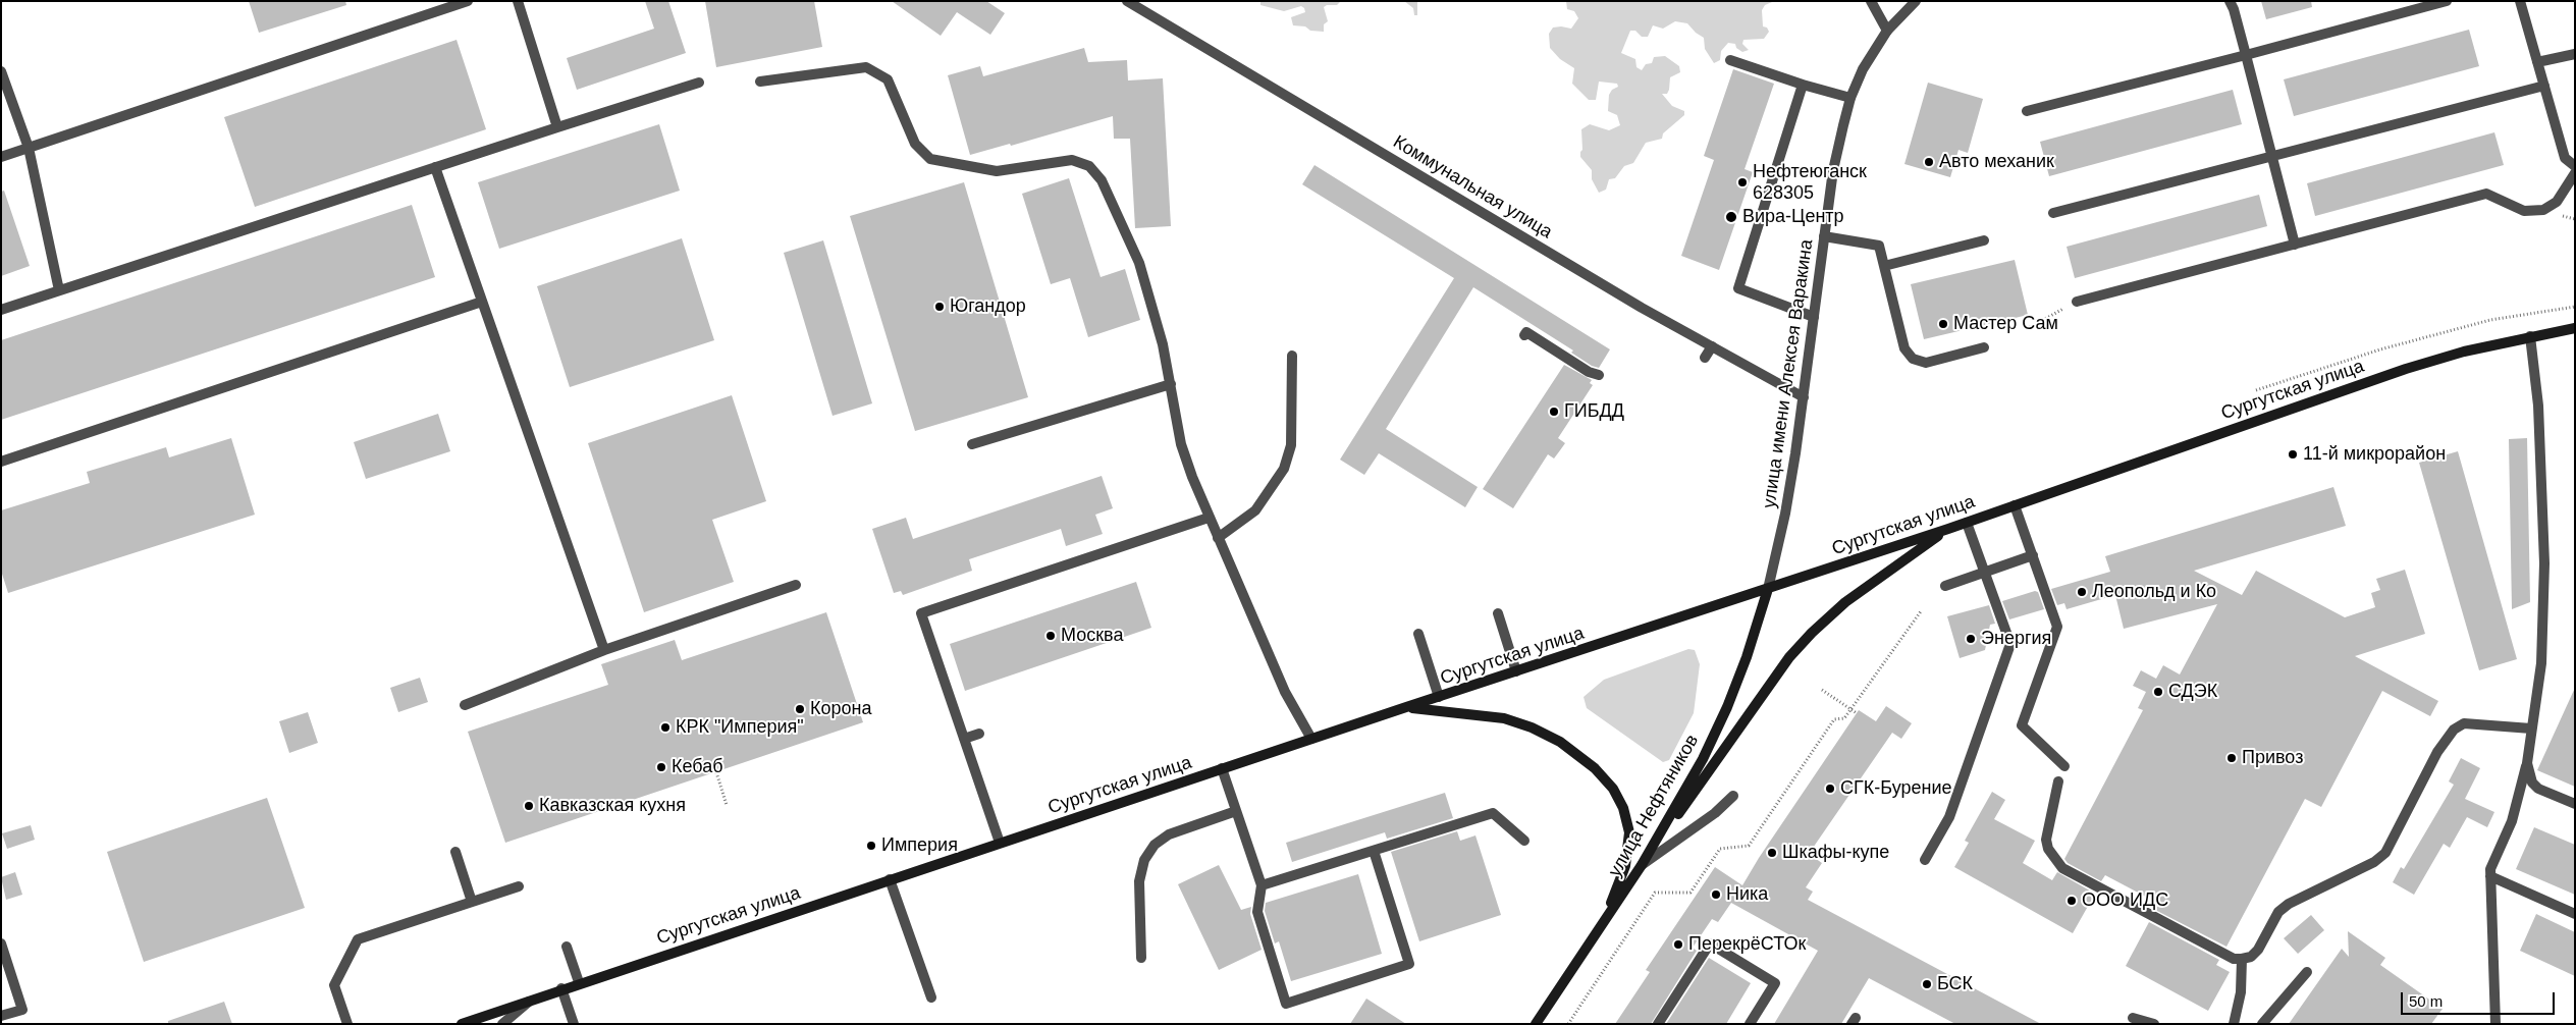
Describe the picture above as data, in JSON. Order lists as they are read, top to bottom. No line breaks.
{"streets":{"main road":["Сургутская улица","улица Нефтяников"],"street":["Коммунальная улица","улица имени Алексея Варакина"]},"crossings":[["Коммунальная улица","улица имени Алексея Варакина"],["улица имени Алексея Варакина","Сургутская улица"],["улица имени Алексея Варакина","улица Нефтяников"],["Сургутская улица","улица Нефтяников"]],"places":["Авто механик","Нефтеюганск 628305","Вира-Центр","Югандор","Мастер Сам","ГИБДД","11-й микрорайон","Леопольд и Ко","Москва","Энергия","СДЭК","Корона","КРК \"Империя\"","Привоз","Кебаб","СГК-Бурение","Кавказская кухня","Империя","Шкафы-купе","Ника","ООО ИДС","ПерекрёСТОк","БСК"],"scale_bar":"50 m"}
